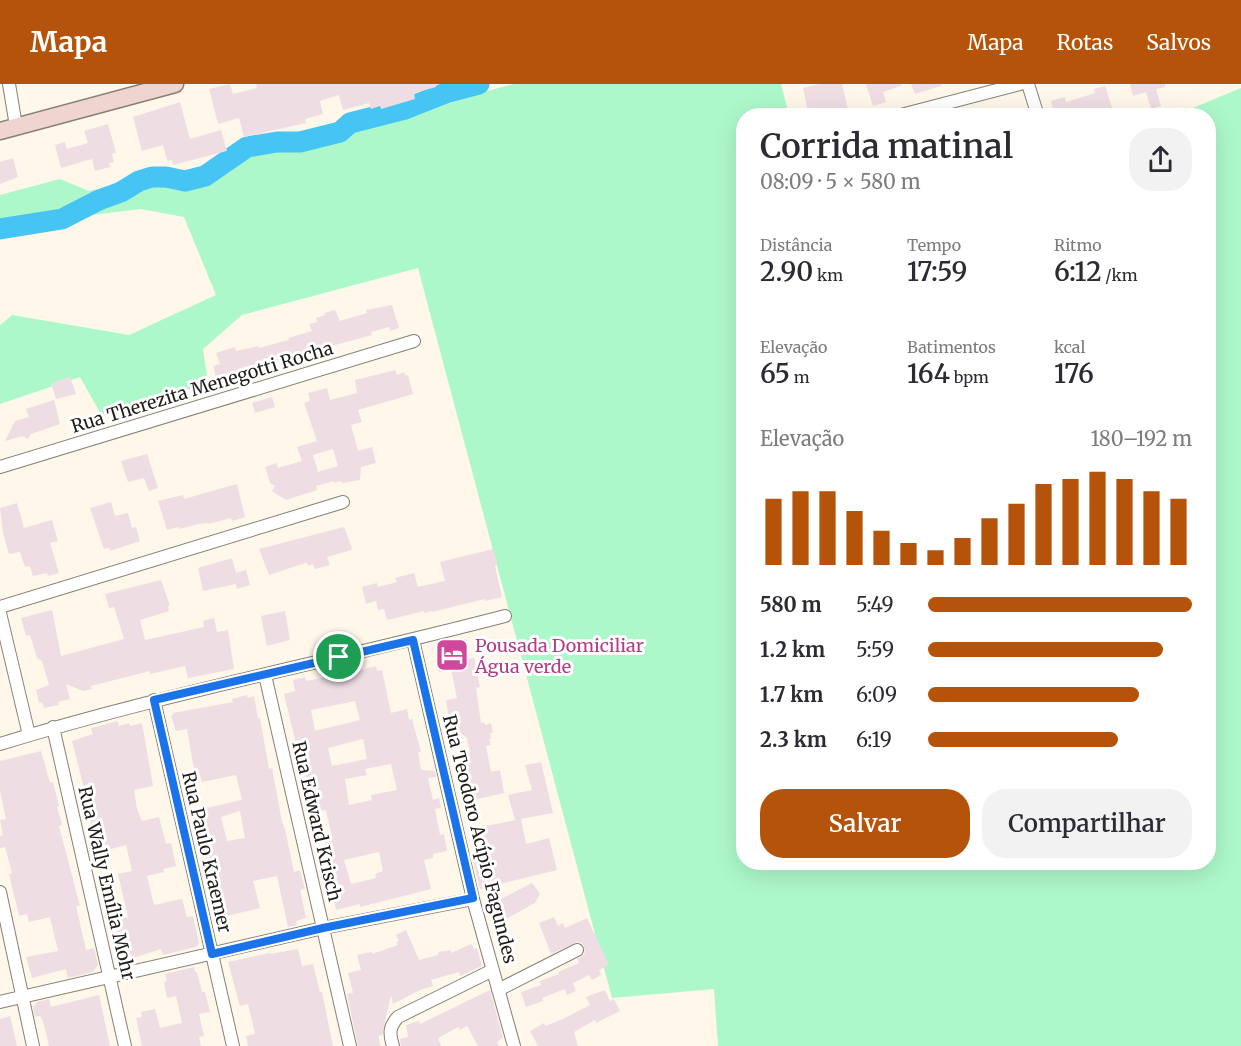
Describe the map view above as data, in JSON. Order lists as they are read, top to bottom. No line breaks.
{"streets":{"street":["Rua Therezita Menegotti Rocha","Rua Edward Krisch","Rua Teodoro Acípio Fagundes","Rua Paulo Kraemer","Rua Wally Emília Mohr"]},"places":{"hotel":["Pousada Domiciliar Água verde"]},"page":{"header":"Mapa","nav":["Mapa","Rotas","Salvos"],"heading":["Corrida matinal","08:09 · 5 × 580 m"],"stats":[["Distância","2.90 km"],["Tempo","17:59"],["Ritmo","6:12 /km"],["Elevação","65 m"],["Batimentos","164 bpm"],["kcal","176"]],"chart":["Elevação","180–192 m"],"list":[{"name":"580 m","note":"5:49"},{"name":"1.2 km","note":"5:59"},{"name":"1.7 km","note":"6:09"},{"name":"2.3 km","note":"6:19"}],"buttons":["Salvar","Compartilhar"]}}
